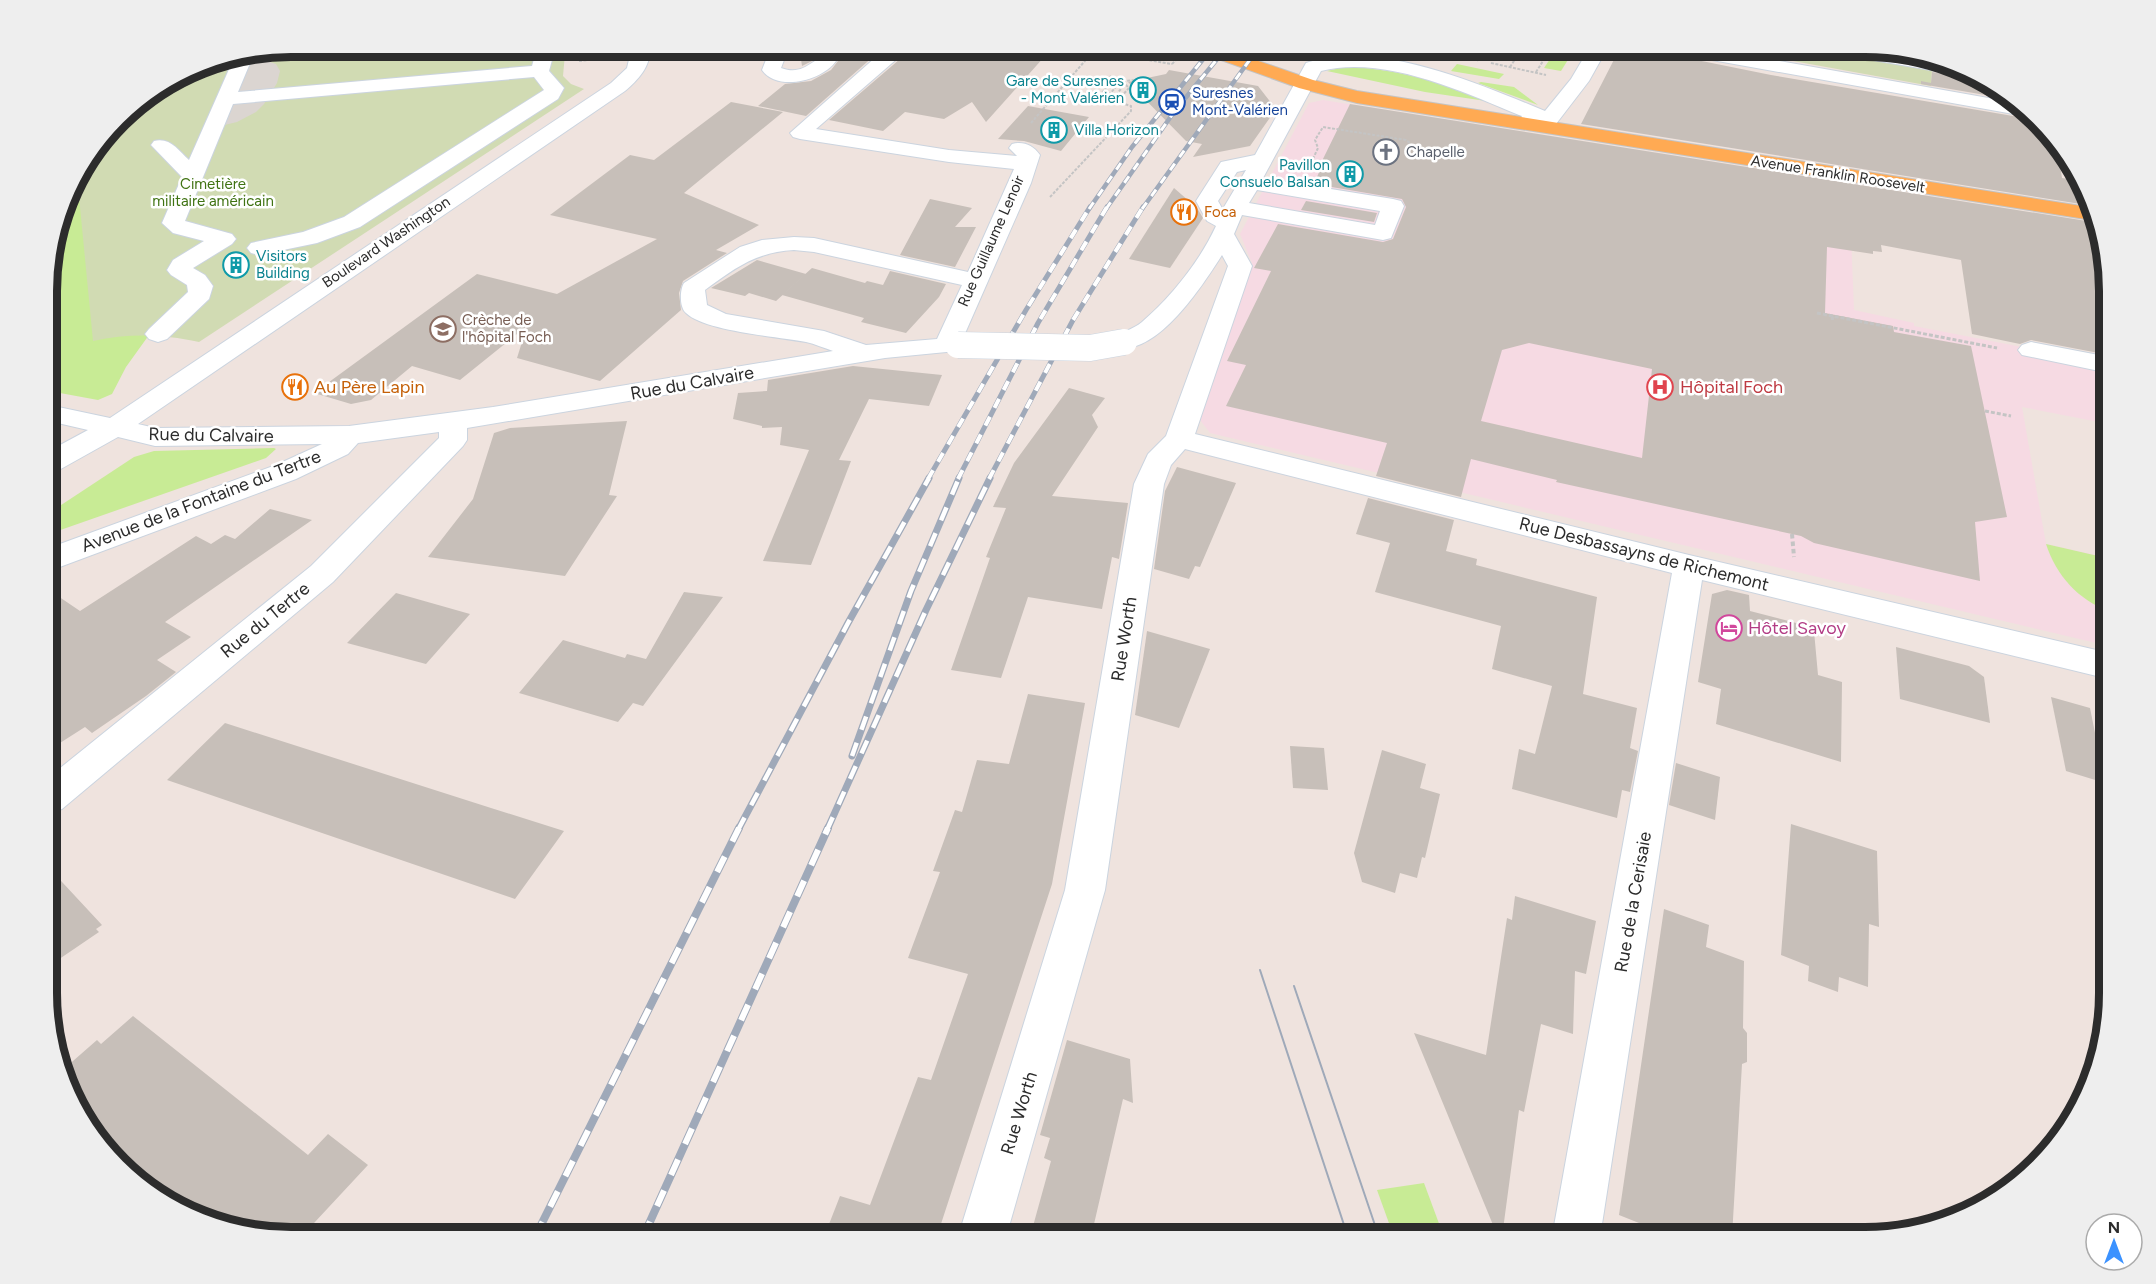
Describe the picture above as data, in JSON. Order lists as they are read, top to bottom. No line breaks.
{"streets":{"main road":["Avenue Franklin Roosevelt"],"street":["Rue Guillaume Lenoir","Boulevard Washington","Rue du Calvaire","Avenue de la Fontaine du Tertre","Rue Desbassayns de Richemont","Rue du Tertre","Rue Worth","Rue de la Cerisaie"]},"crossings":[["Rue Guillaume Lenoir","Rue du Calvaire"],["Boulevard Washington","Rue du Calvaire"],["Rue du Calvaire","Avenue de la Fontaine du Tertre"],["Rue du Calvaire","Rue du Tertre"],["Rue du Calvaire","Rue Worth"],["Rue Desbassayns de Richemont","Rue Worth"],["Rue Desbassayns de Richemont","Rue de la Cerisaie"]],"parks":["Cimetière militaire américain"],"places":{"building":["Gare de Suresnes - Mont Valérien","Villa Horizon","Pavillon Consuelo Balsan","Visitors Building"],"station":["Suresnes Mont-Valérien"],"church":["Chapelle"],"restaurant":["Foca","Au Père Lapin"],"school or university":["Crèche de l'hôpital Foch"],"hospital":["Hôpital Foch"],"hotel":["Hôtel Savoy"]},"north":"top"}
